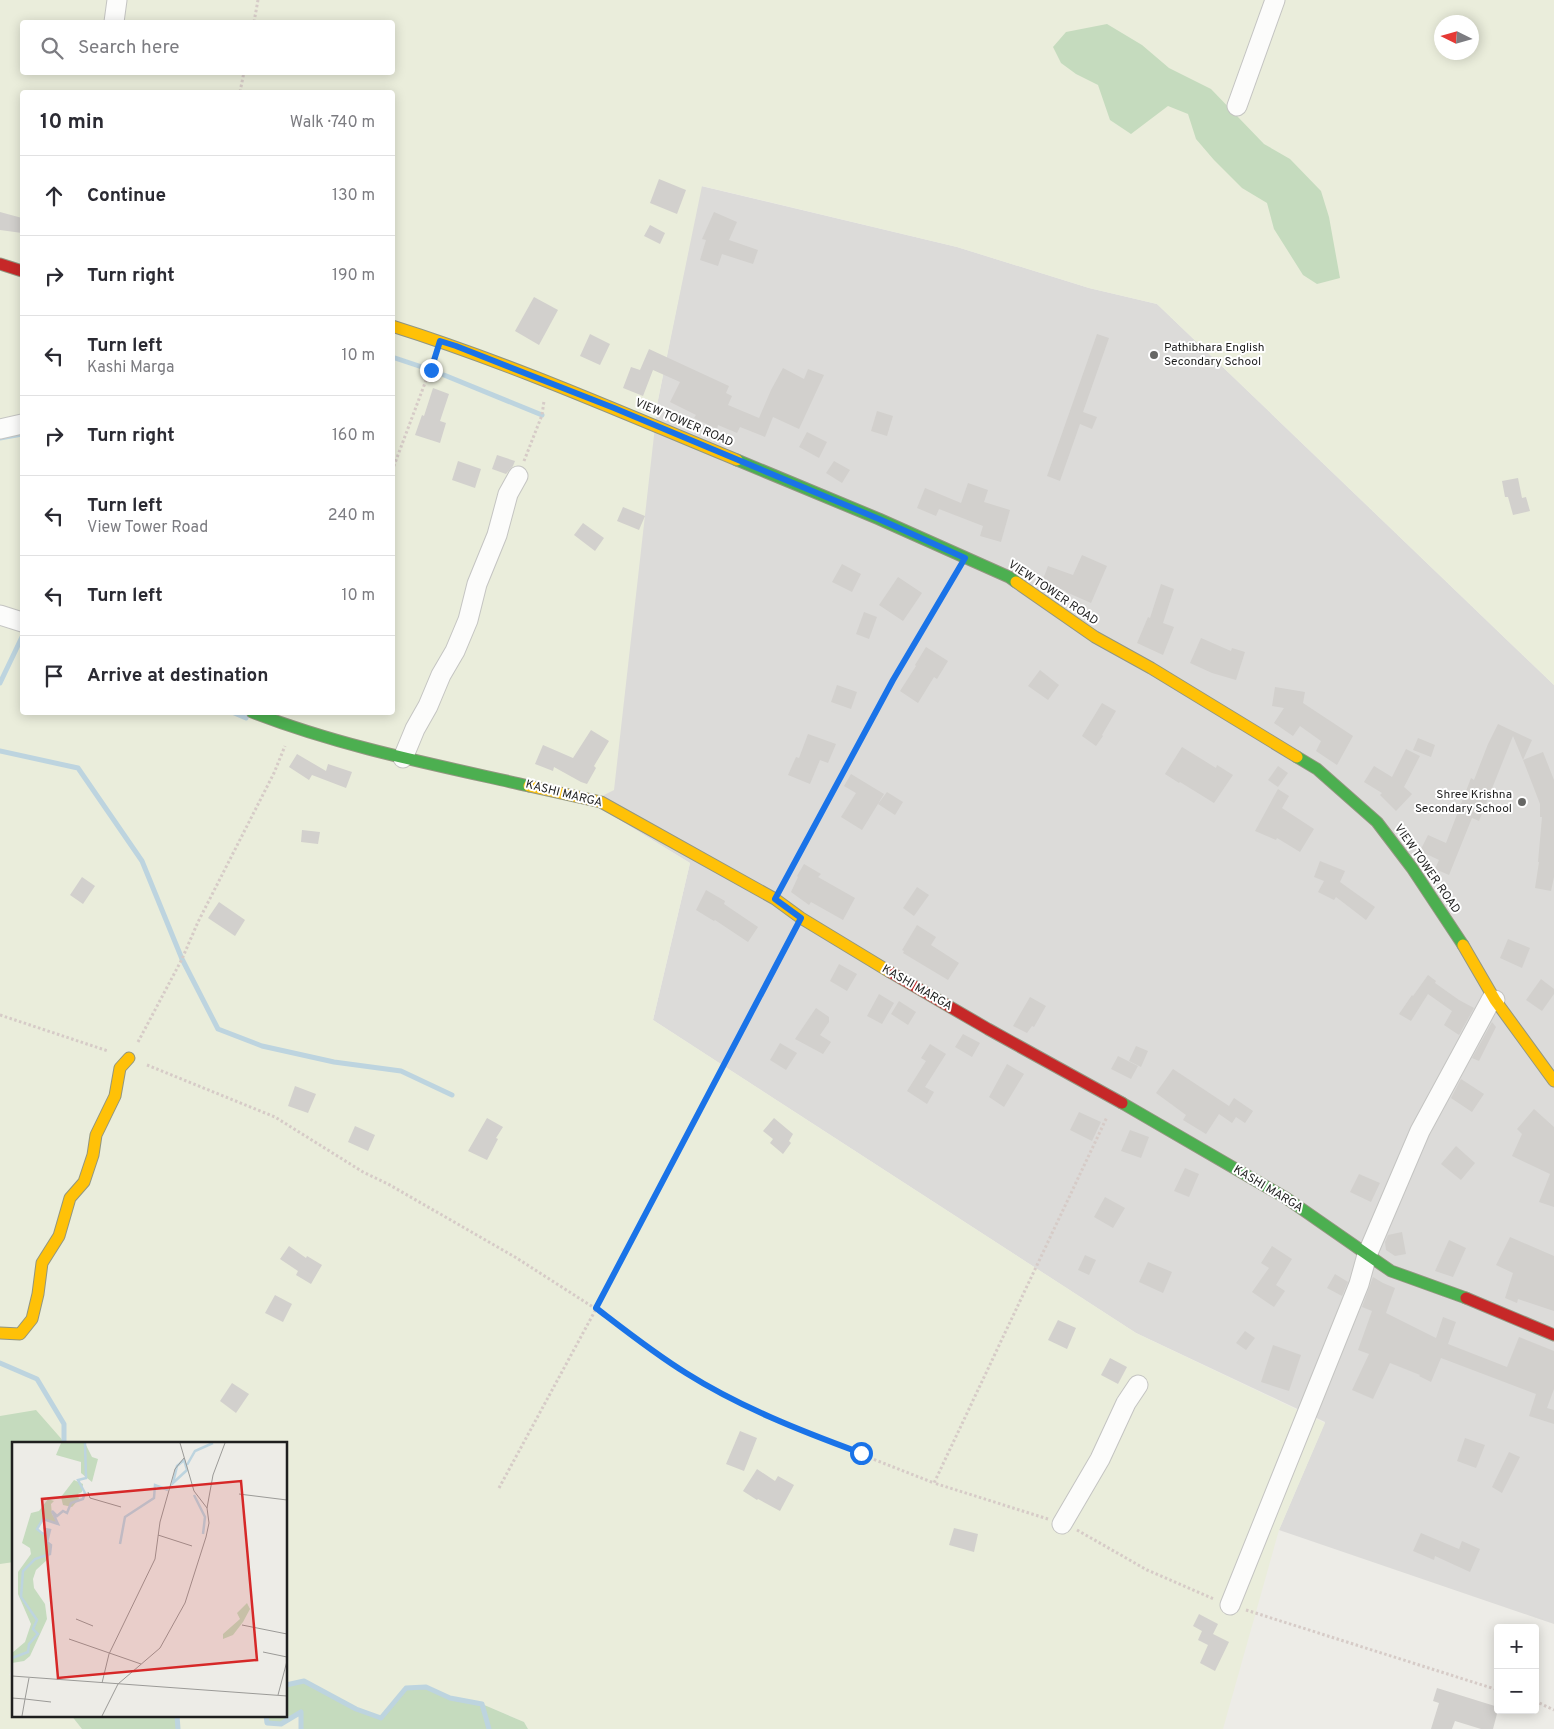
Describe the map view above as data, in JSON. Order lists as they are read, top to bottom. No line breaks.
{"streets":{"street":["VIEW TOWER ROAD","KASHI MARGA"]},"places":["Pathibhara English Secondary School","Shree Krishna Secondary School"],"north":"left","page":{"search":"Search here","heading":["10 min","Walk · 740 m"],"list":[["Continue","130 m"],["Turn right","190 m"],["Turn left","Kashi Marga","10 m"],["Turn right","160 m"],["Turn left","View Tower Road","240 m"],["Turn left","10 m"],"Arrive at destination"],"map_buttons":["+","−"]}}
